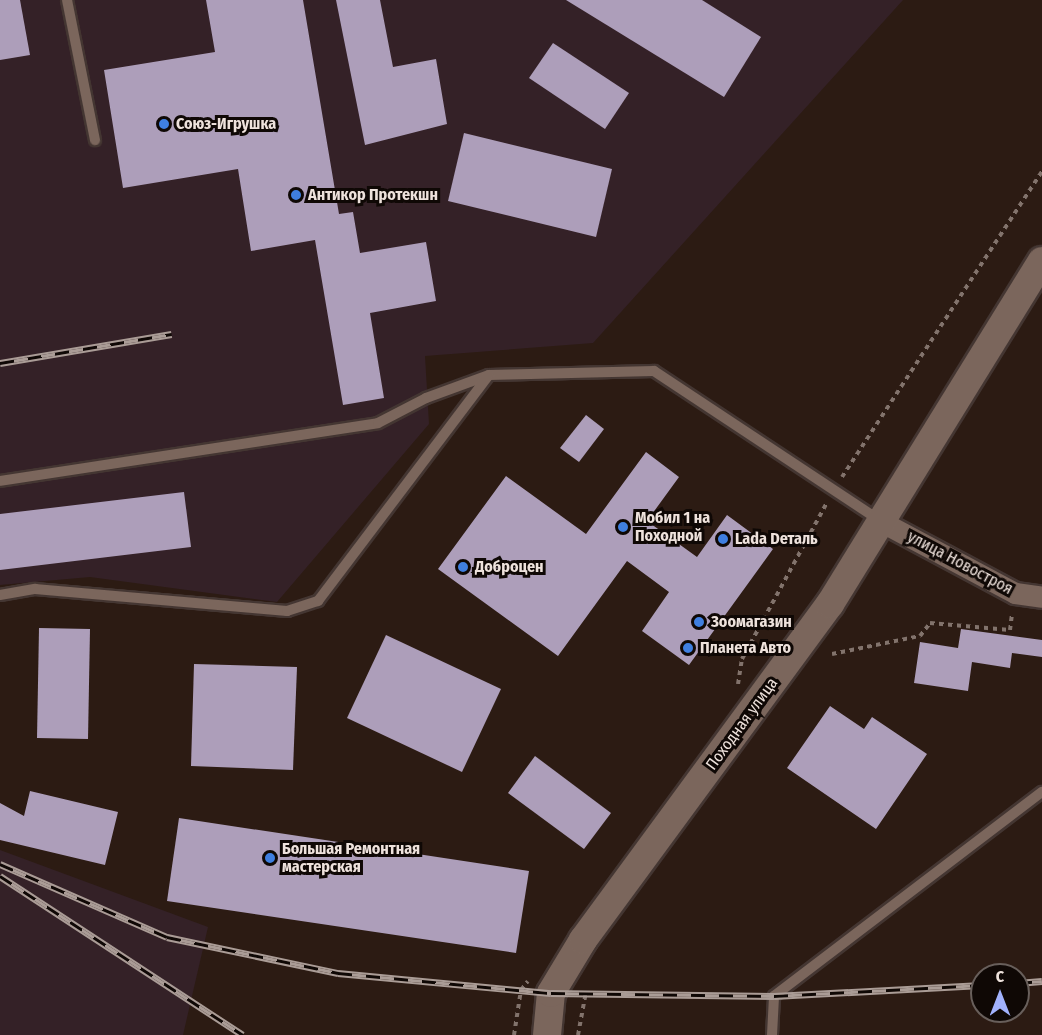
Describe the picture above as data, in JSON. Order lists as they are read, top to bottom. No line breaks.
{"streets":{"main road":["Походная улица"],"street":["улица Новостроя"]},"crossings":[["улица Новостроя","Походная улица"]],"places":["Союз-Игрушка","Антикор Протекшн","Мобил 1 на Походной","Lada Dеталь","Доброцен","Зоомагазин","Планета Авто","Большая Ремонтная мастерская"],"north":"top"}
